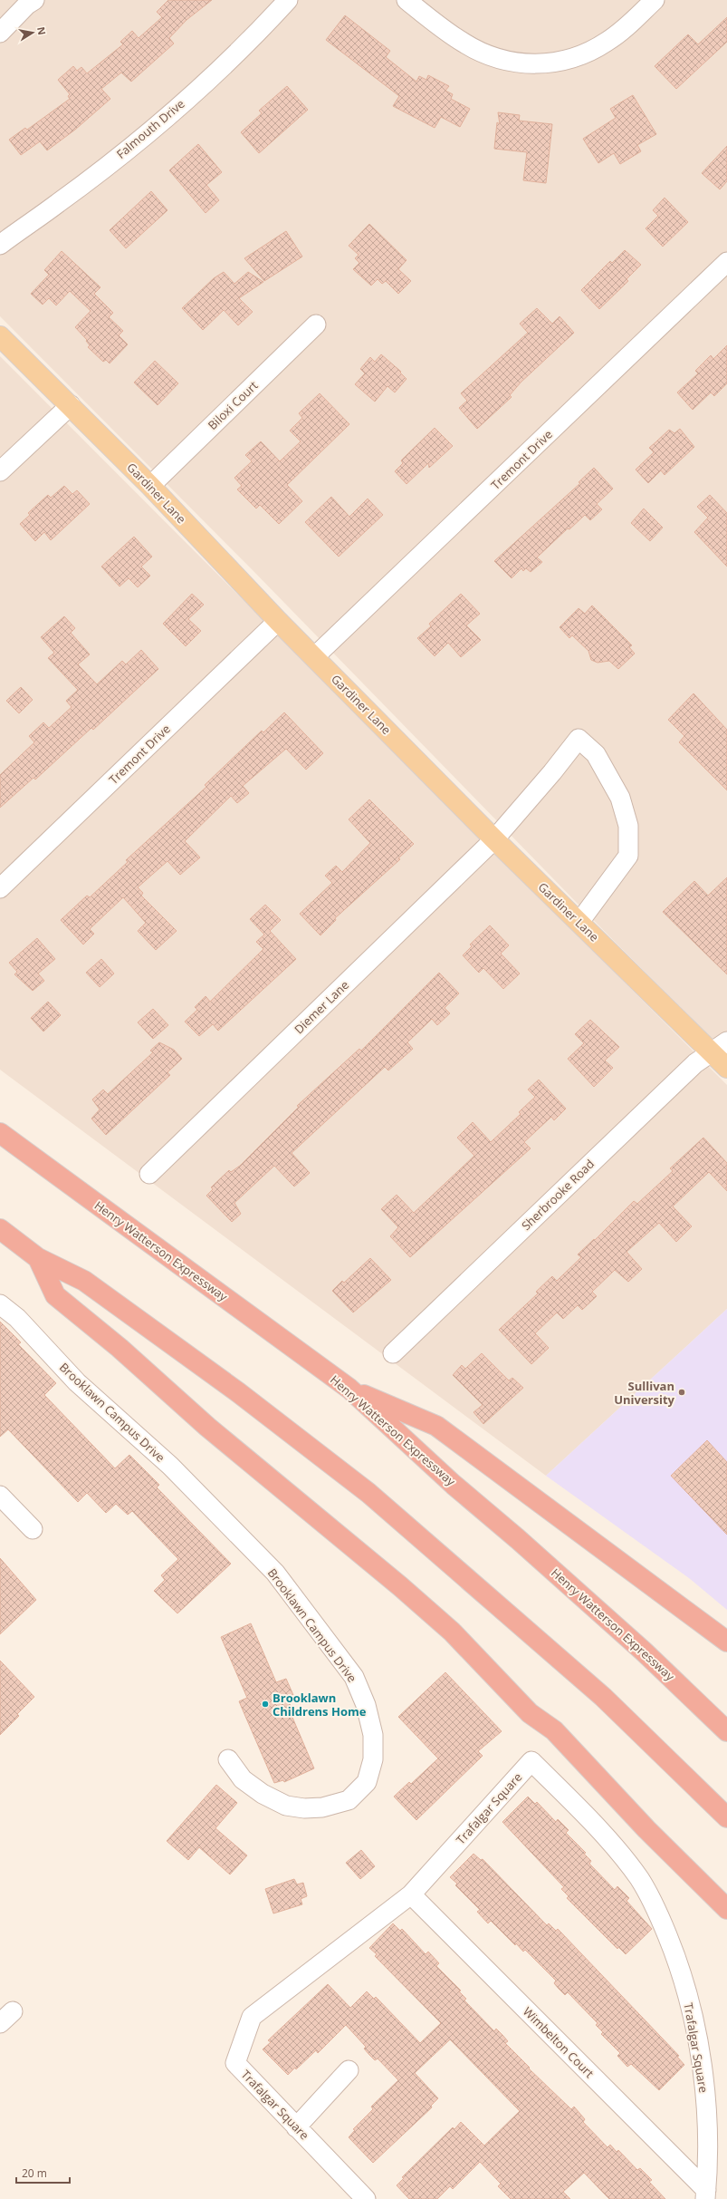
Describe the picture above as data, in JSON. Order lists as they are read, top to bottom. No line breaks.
{"streets":{"highway":["Henry Watterson Expressway"],"main road":["Gardiner Lane"],"street":["Falmouth Drive","Biloxi Court","Tremont Drive","Diemer Lane","Sherbrooke Road","Brooklawn Campus Drive","Trafalgar Square","Wimbelton Court"]},"crossings":[["Biloxi Court","Gardiner Lane"],["Tremont Drive","Gardiner Lane"],["Gardiner Lane","Diemer Lane"],["Gardiner Lane","Sherbrooke Road"],["Trafalgar Square","Wimbelton Court"]],"places":["Sullivan University","Brooklawn Childrens Home"],"scale_bar":"20 m","north":"right"}
